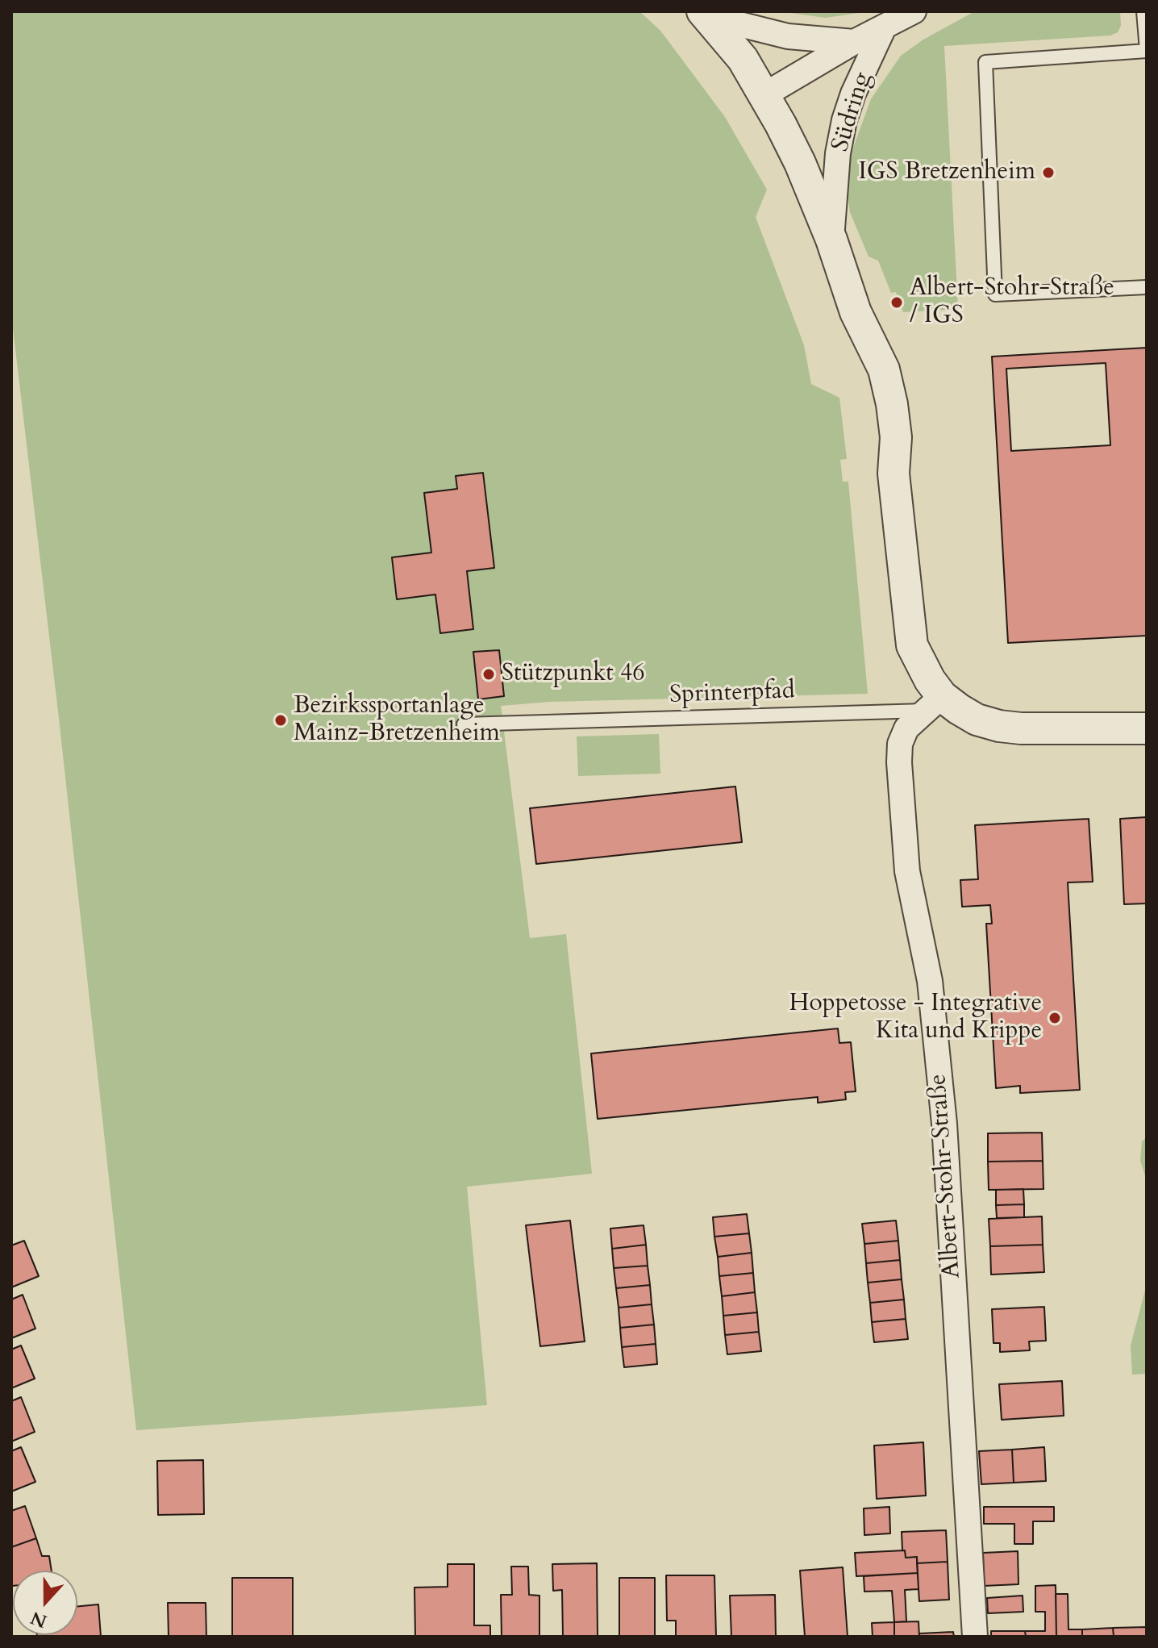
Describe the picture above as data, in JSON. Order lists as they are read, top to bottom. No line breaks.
{"streets":{"street":["Südring","Albert-Stohr-Straße"],"lane":["Sprinterpfad"]},"crossings":[["Sprinterpfad","Albert-Stohr-Straße"]],"places":["IGS Bretzenheim","Albert-Stohr-Straße / IGS","Stützpunkt 46","Bezirkssportanlage Mainz-Bretzenheim","Hoppetosse - Integrative Kita und Krippe"],"north":"bottom"}
